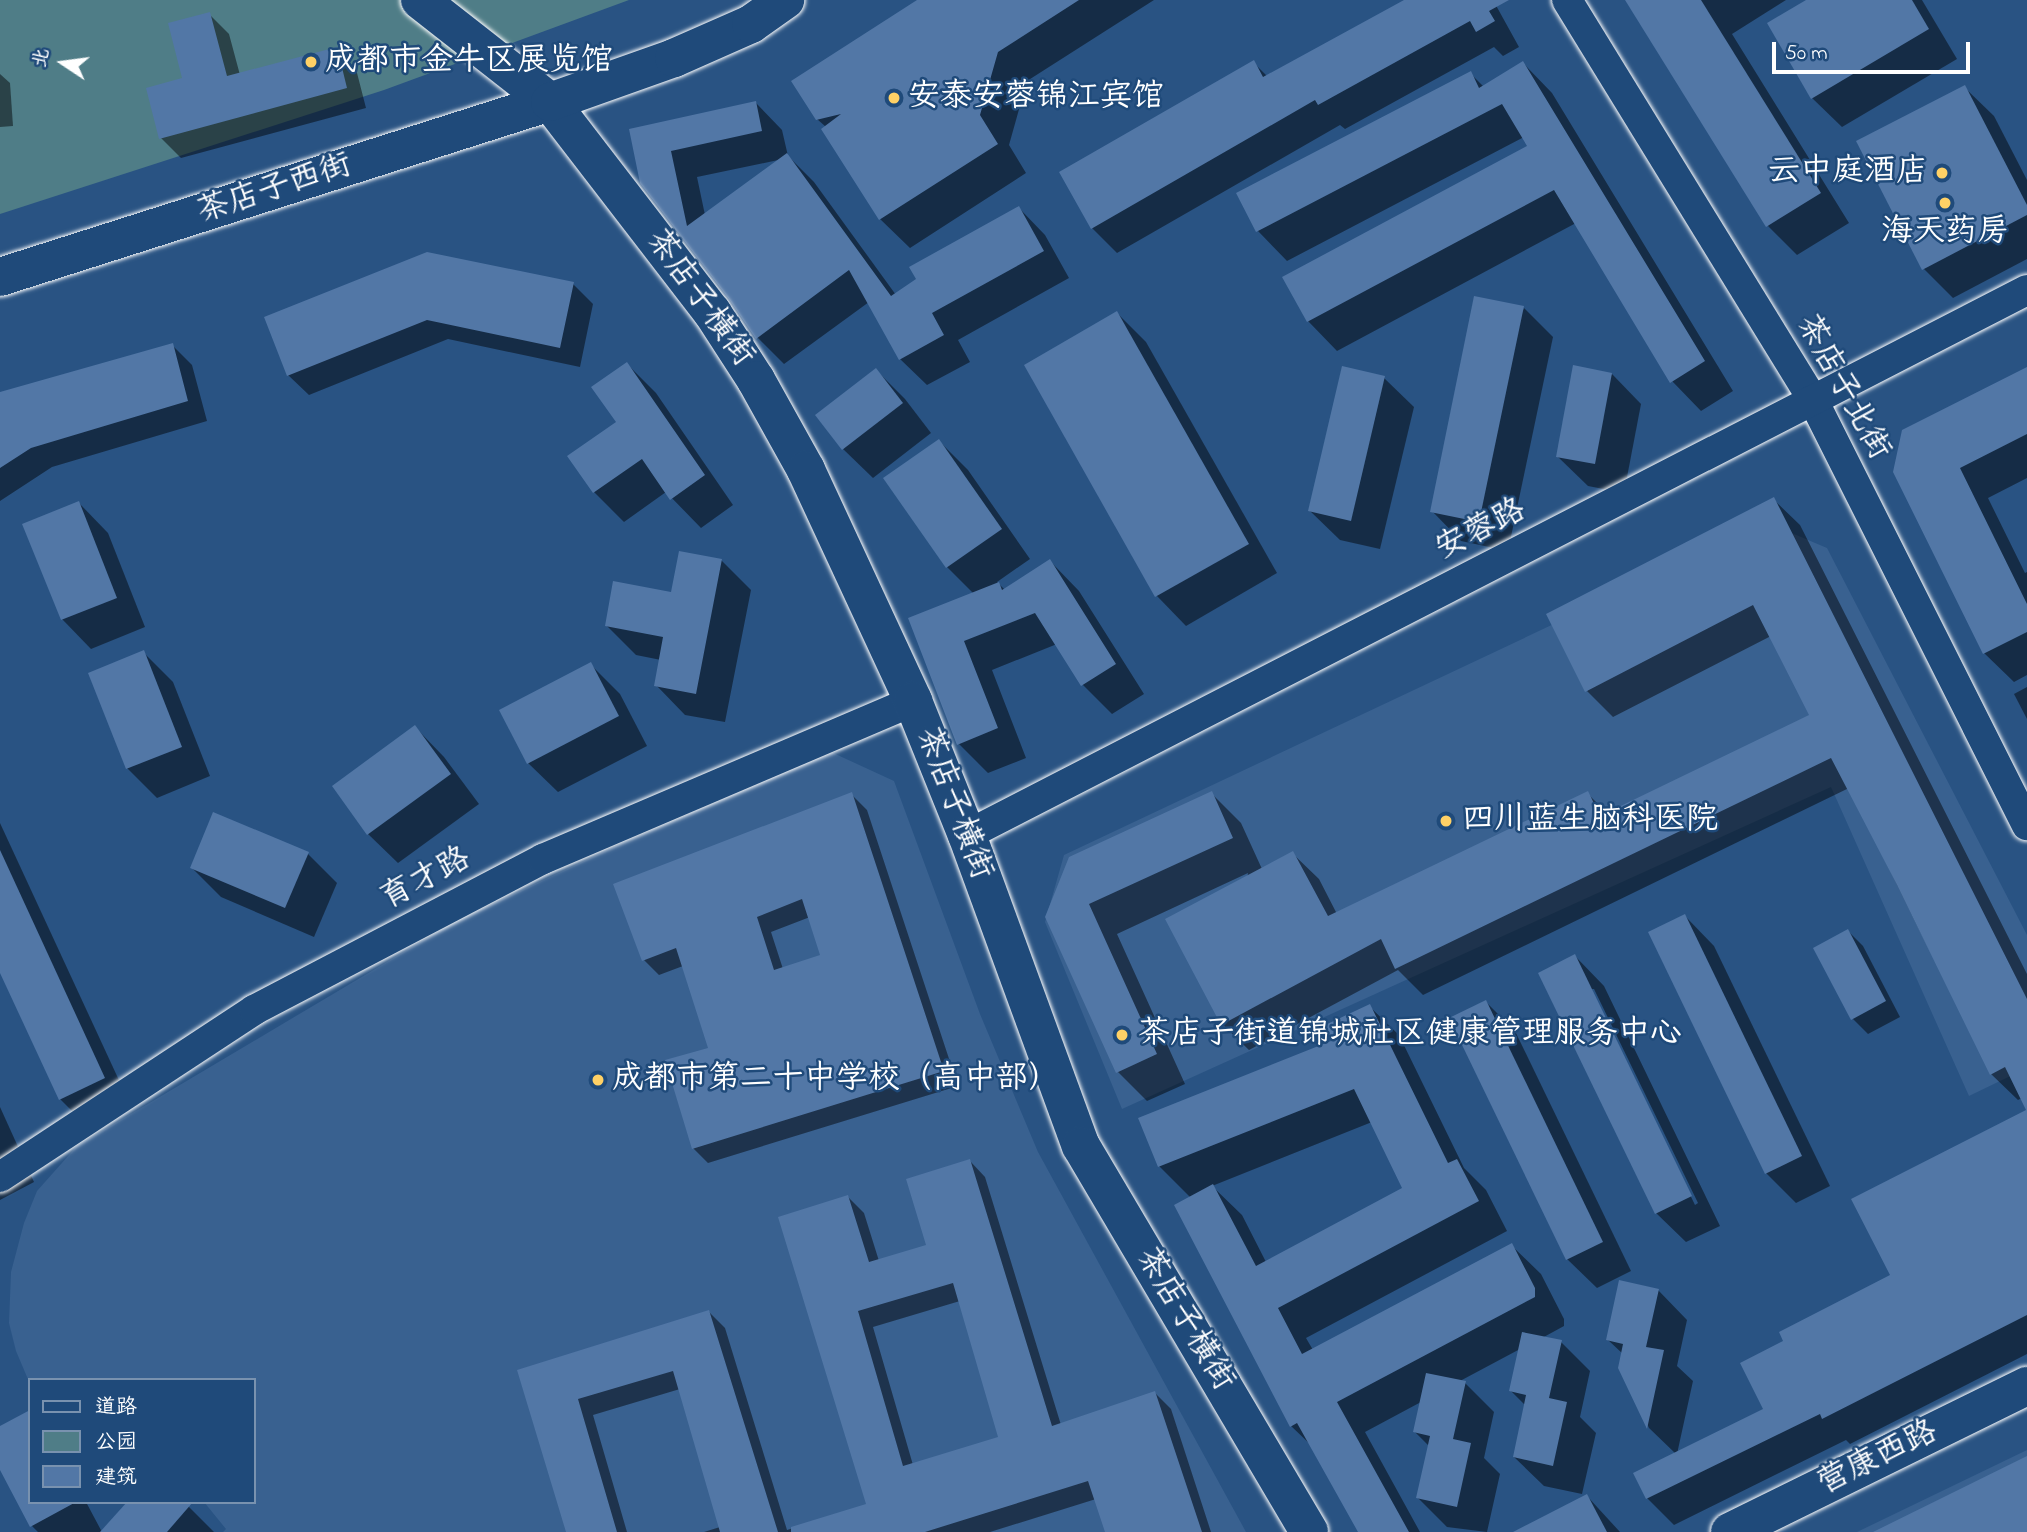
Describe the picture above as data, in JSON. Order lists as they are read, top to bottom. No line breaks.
{"streets":{"street":["茶店子西街","茶店子横街","茶店子北街","安蓉路","育才路","营康西路"]},"crossings":[["茶店子西街","茶店子横街"],["茶店子横街","安蓉路"],["茶店子横街","育才路"],["茶店子北街","安蓉路"]],"places":["成都市金牛区展览馆","安泰安蓉锦江宾馆","云中庭酒店","海天药房","四川蓝生脑科医院","茶店子街道锦城社区健康管理服务中心","成都市第二十中学校（高中部）"],"legend":["道路","公园","建筑"],"scale_bar":"50 m","north":"left"}
